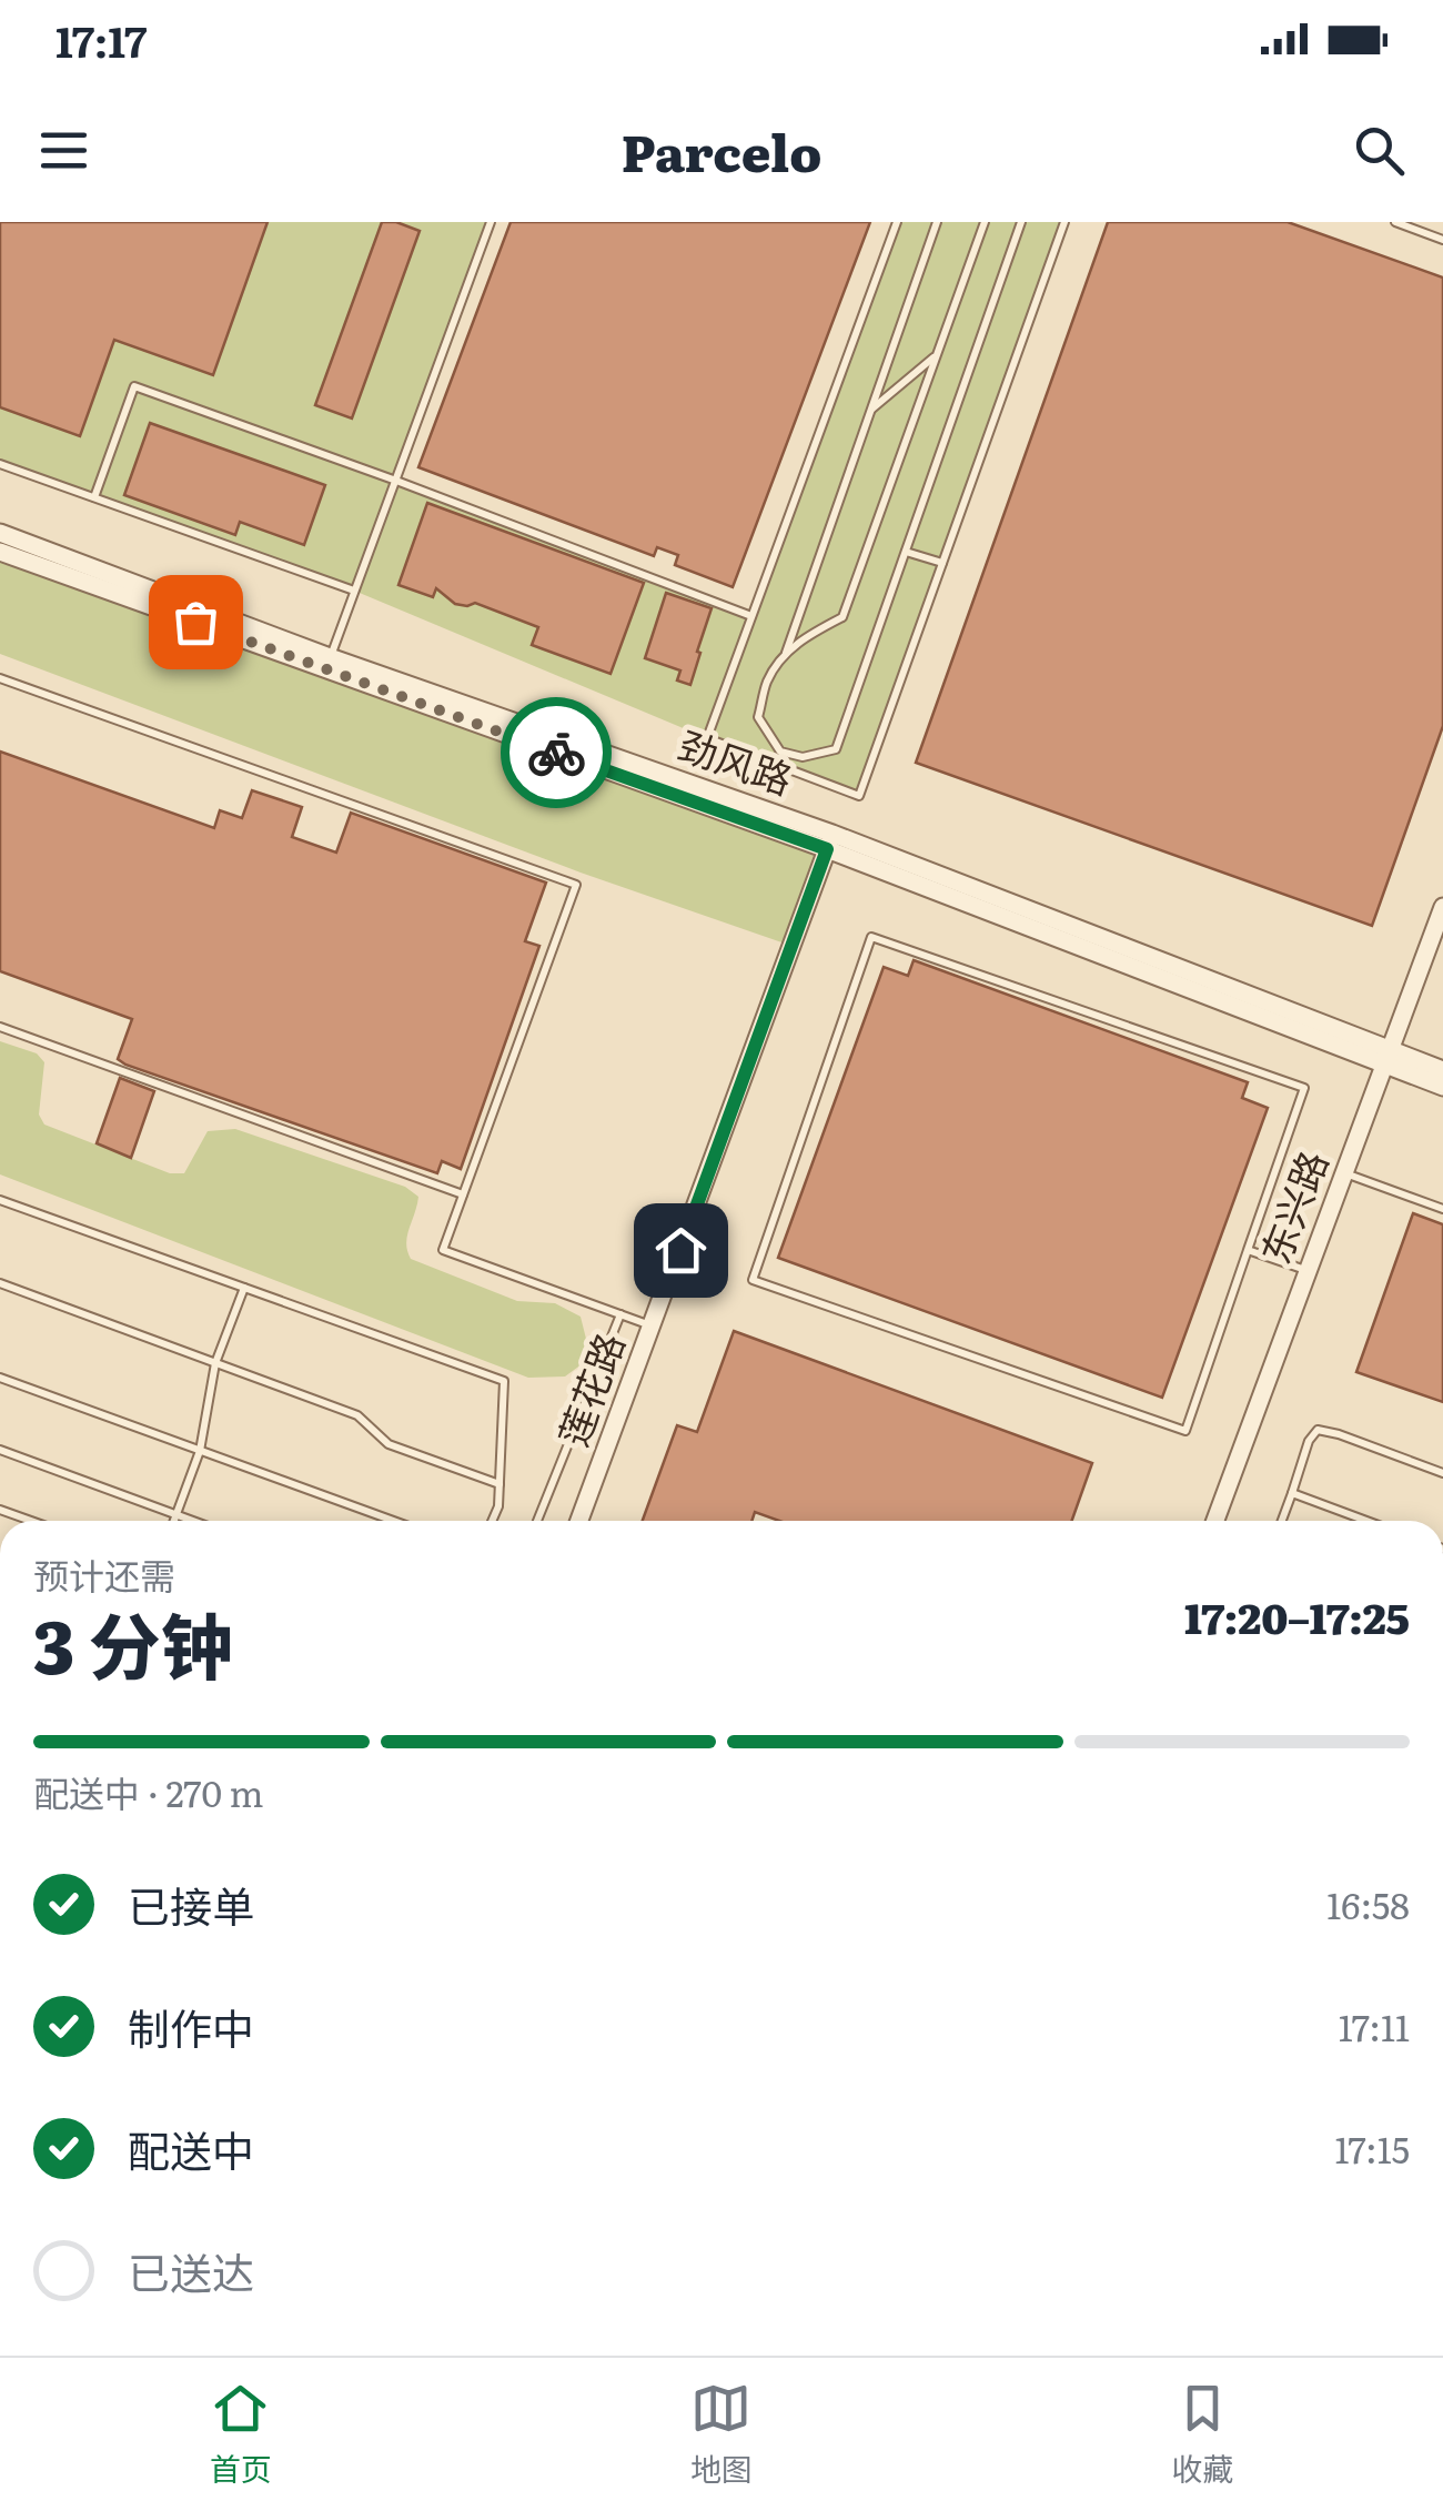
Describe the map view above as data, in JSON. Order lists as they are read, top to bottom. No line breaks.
{"streets":{"street":["劲风路","东兴路","莲花路"]},"crossings":[["劲风路","东兴路"],["劲风路","莲花路"]],"page":{"status":"17:17","header":"Parcelo","heading":["3 分钟","预计还需","17:20–17:25"],"bar":"配送中 · 270 m","list":[["已接单","16:58"],["制作中","17:11"],["配送中","17:15"],"已送达"],"tabs":["首页","地图","收藏"]}}
